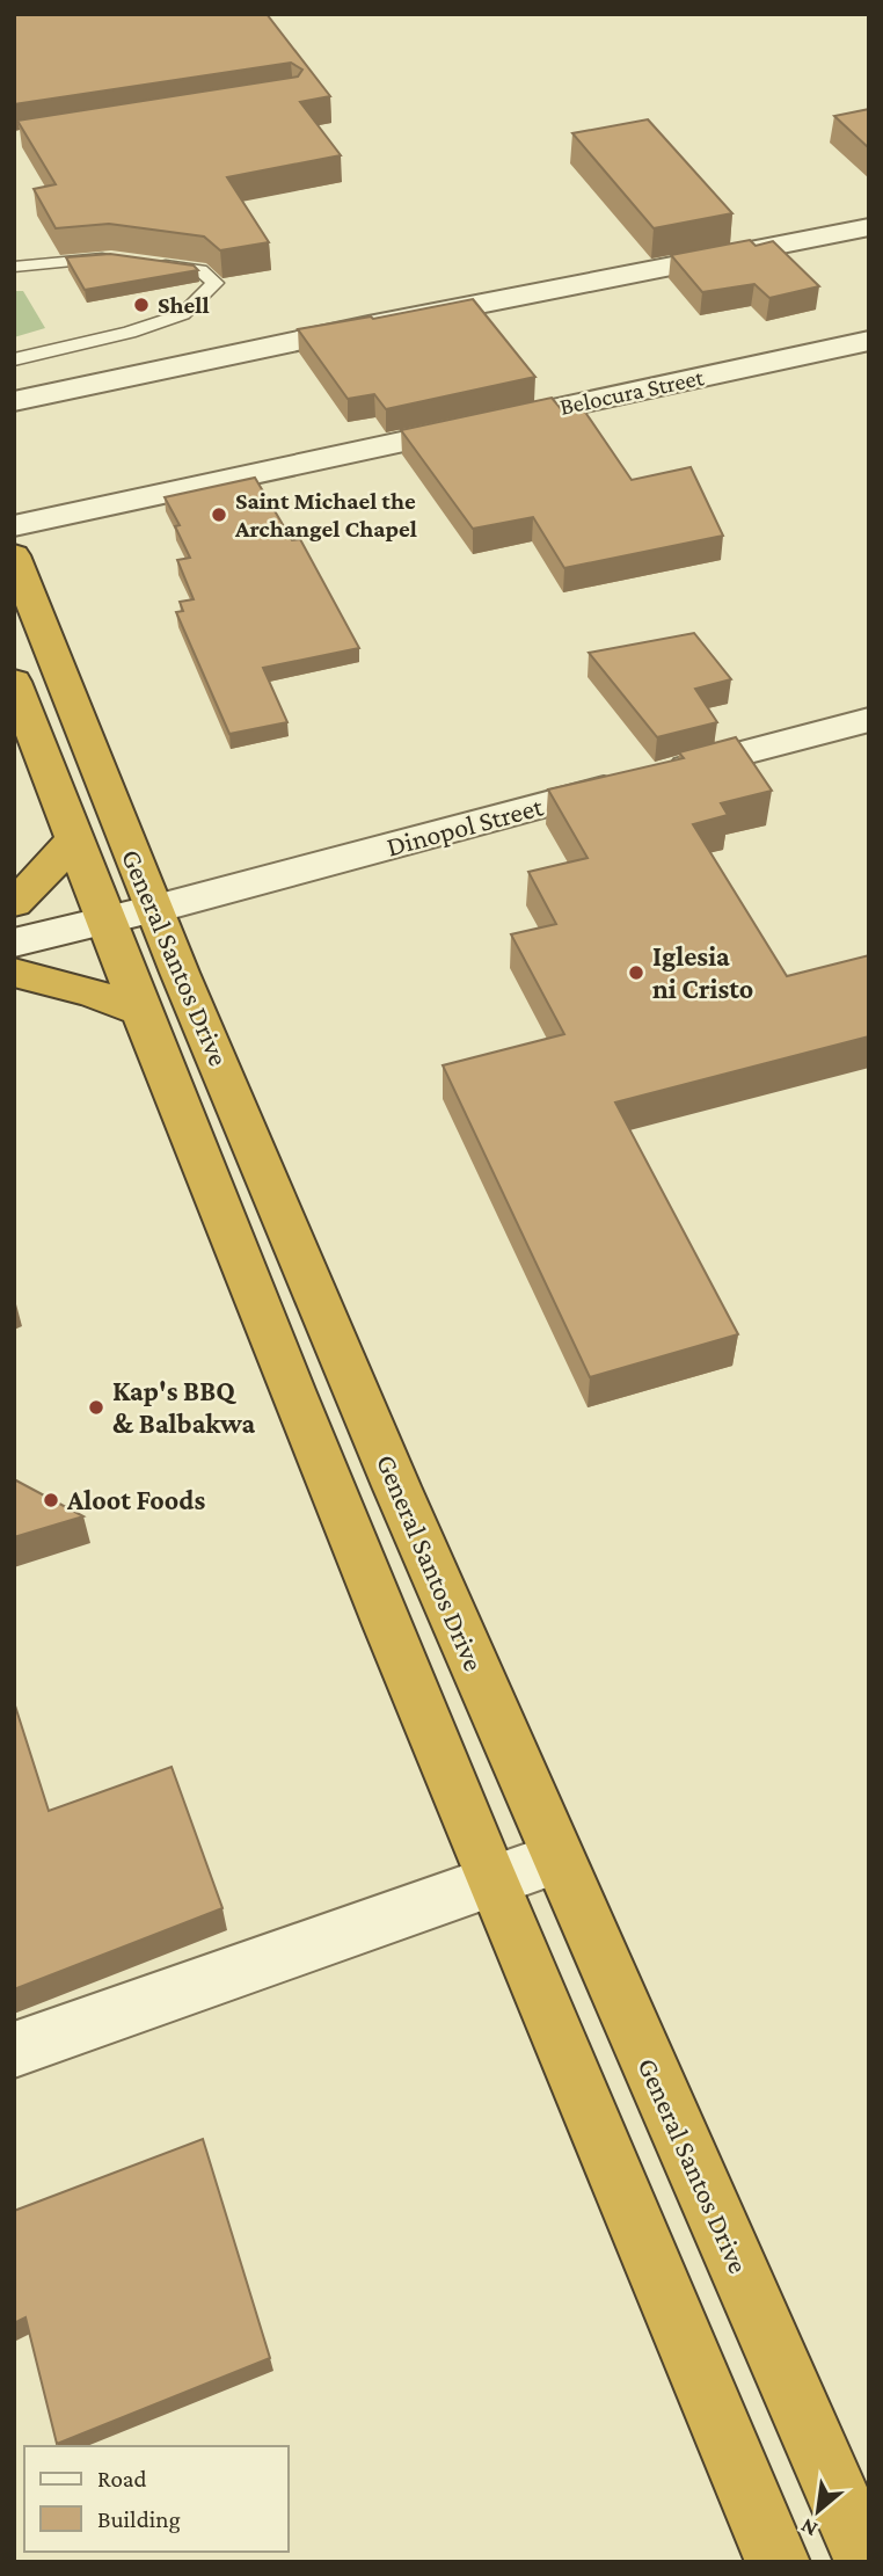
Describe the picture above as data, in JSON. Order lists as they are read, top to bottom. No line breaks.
{"streets":{"highway":["General Santos Drive"],"street":["Belocura Street","Dinopol Street"]},"crossings":[["Dinopol Street","General Santos Drive"]],"places":["Shell","Saint Michael the Archangel Chapel","Iglesia ni Cristo","Kap's BBQ & Balbakwa","Aloot Foods"],"legend":["Road","Building"],"north":"bottom left"}
